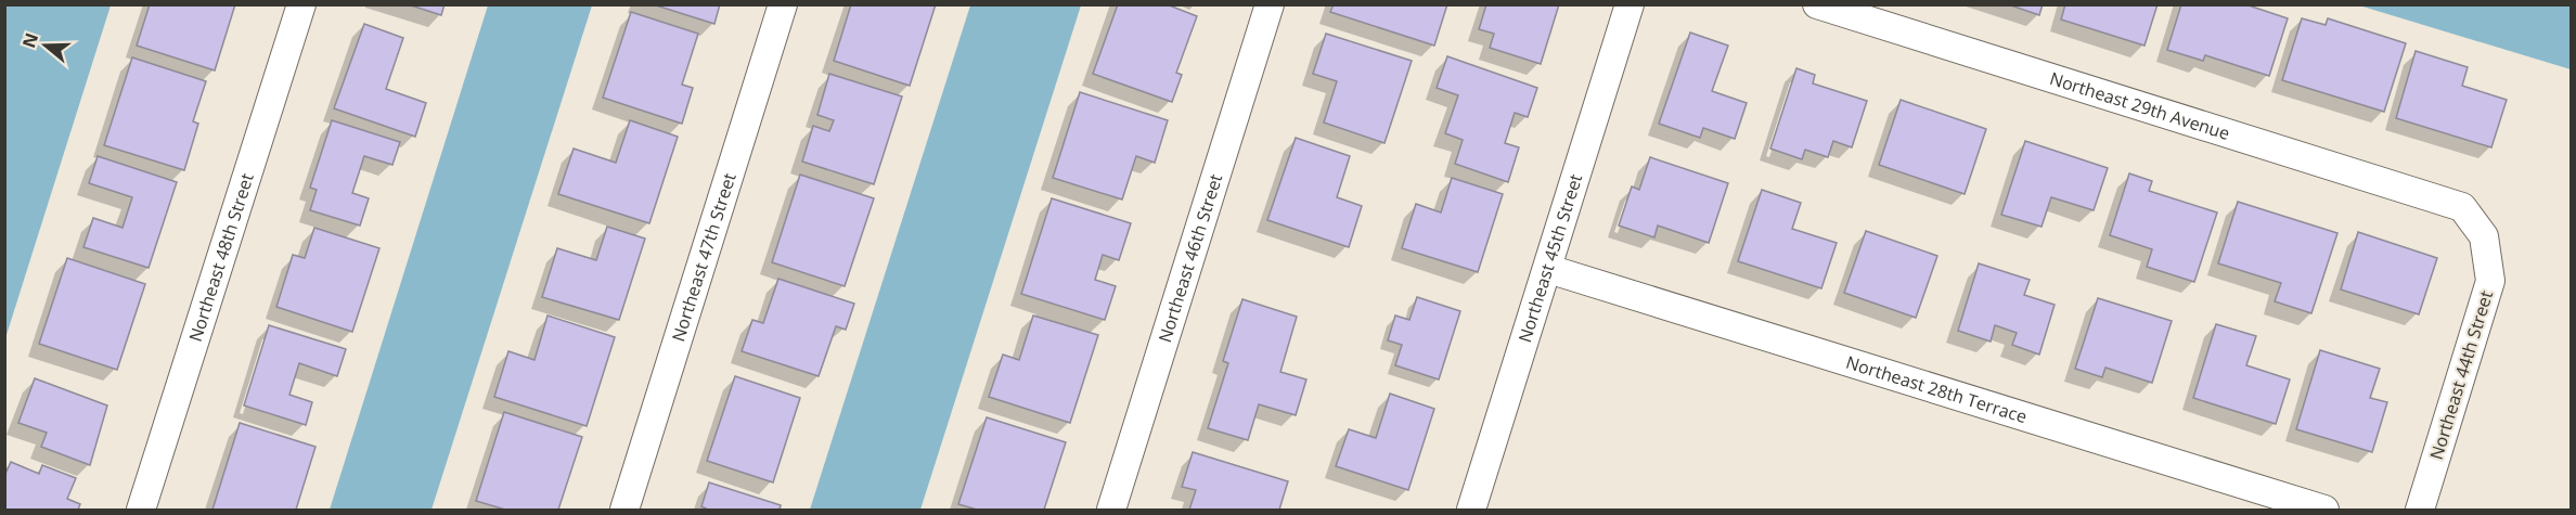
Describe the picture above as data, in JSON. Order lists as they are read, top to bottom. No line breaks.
{"streets":{"street":["Northeast 29th Avenue","Northeast 48th Street","Northeast 47th Street","Northeast 46th Street","Northeast 45th Street","Northeast 44th Street","Northeast 28th Terrace"]},"crossings":[["Northeast 29th Avenue","Northeast 44th Street"],["Northeast 45th Street","Northeast 28th Terrace"]],"north":"left"}
